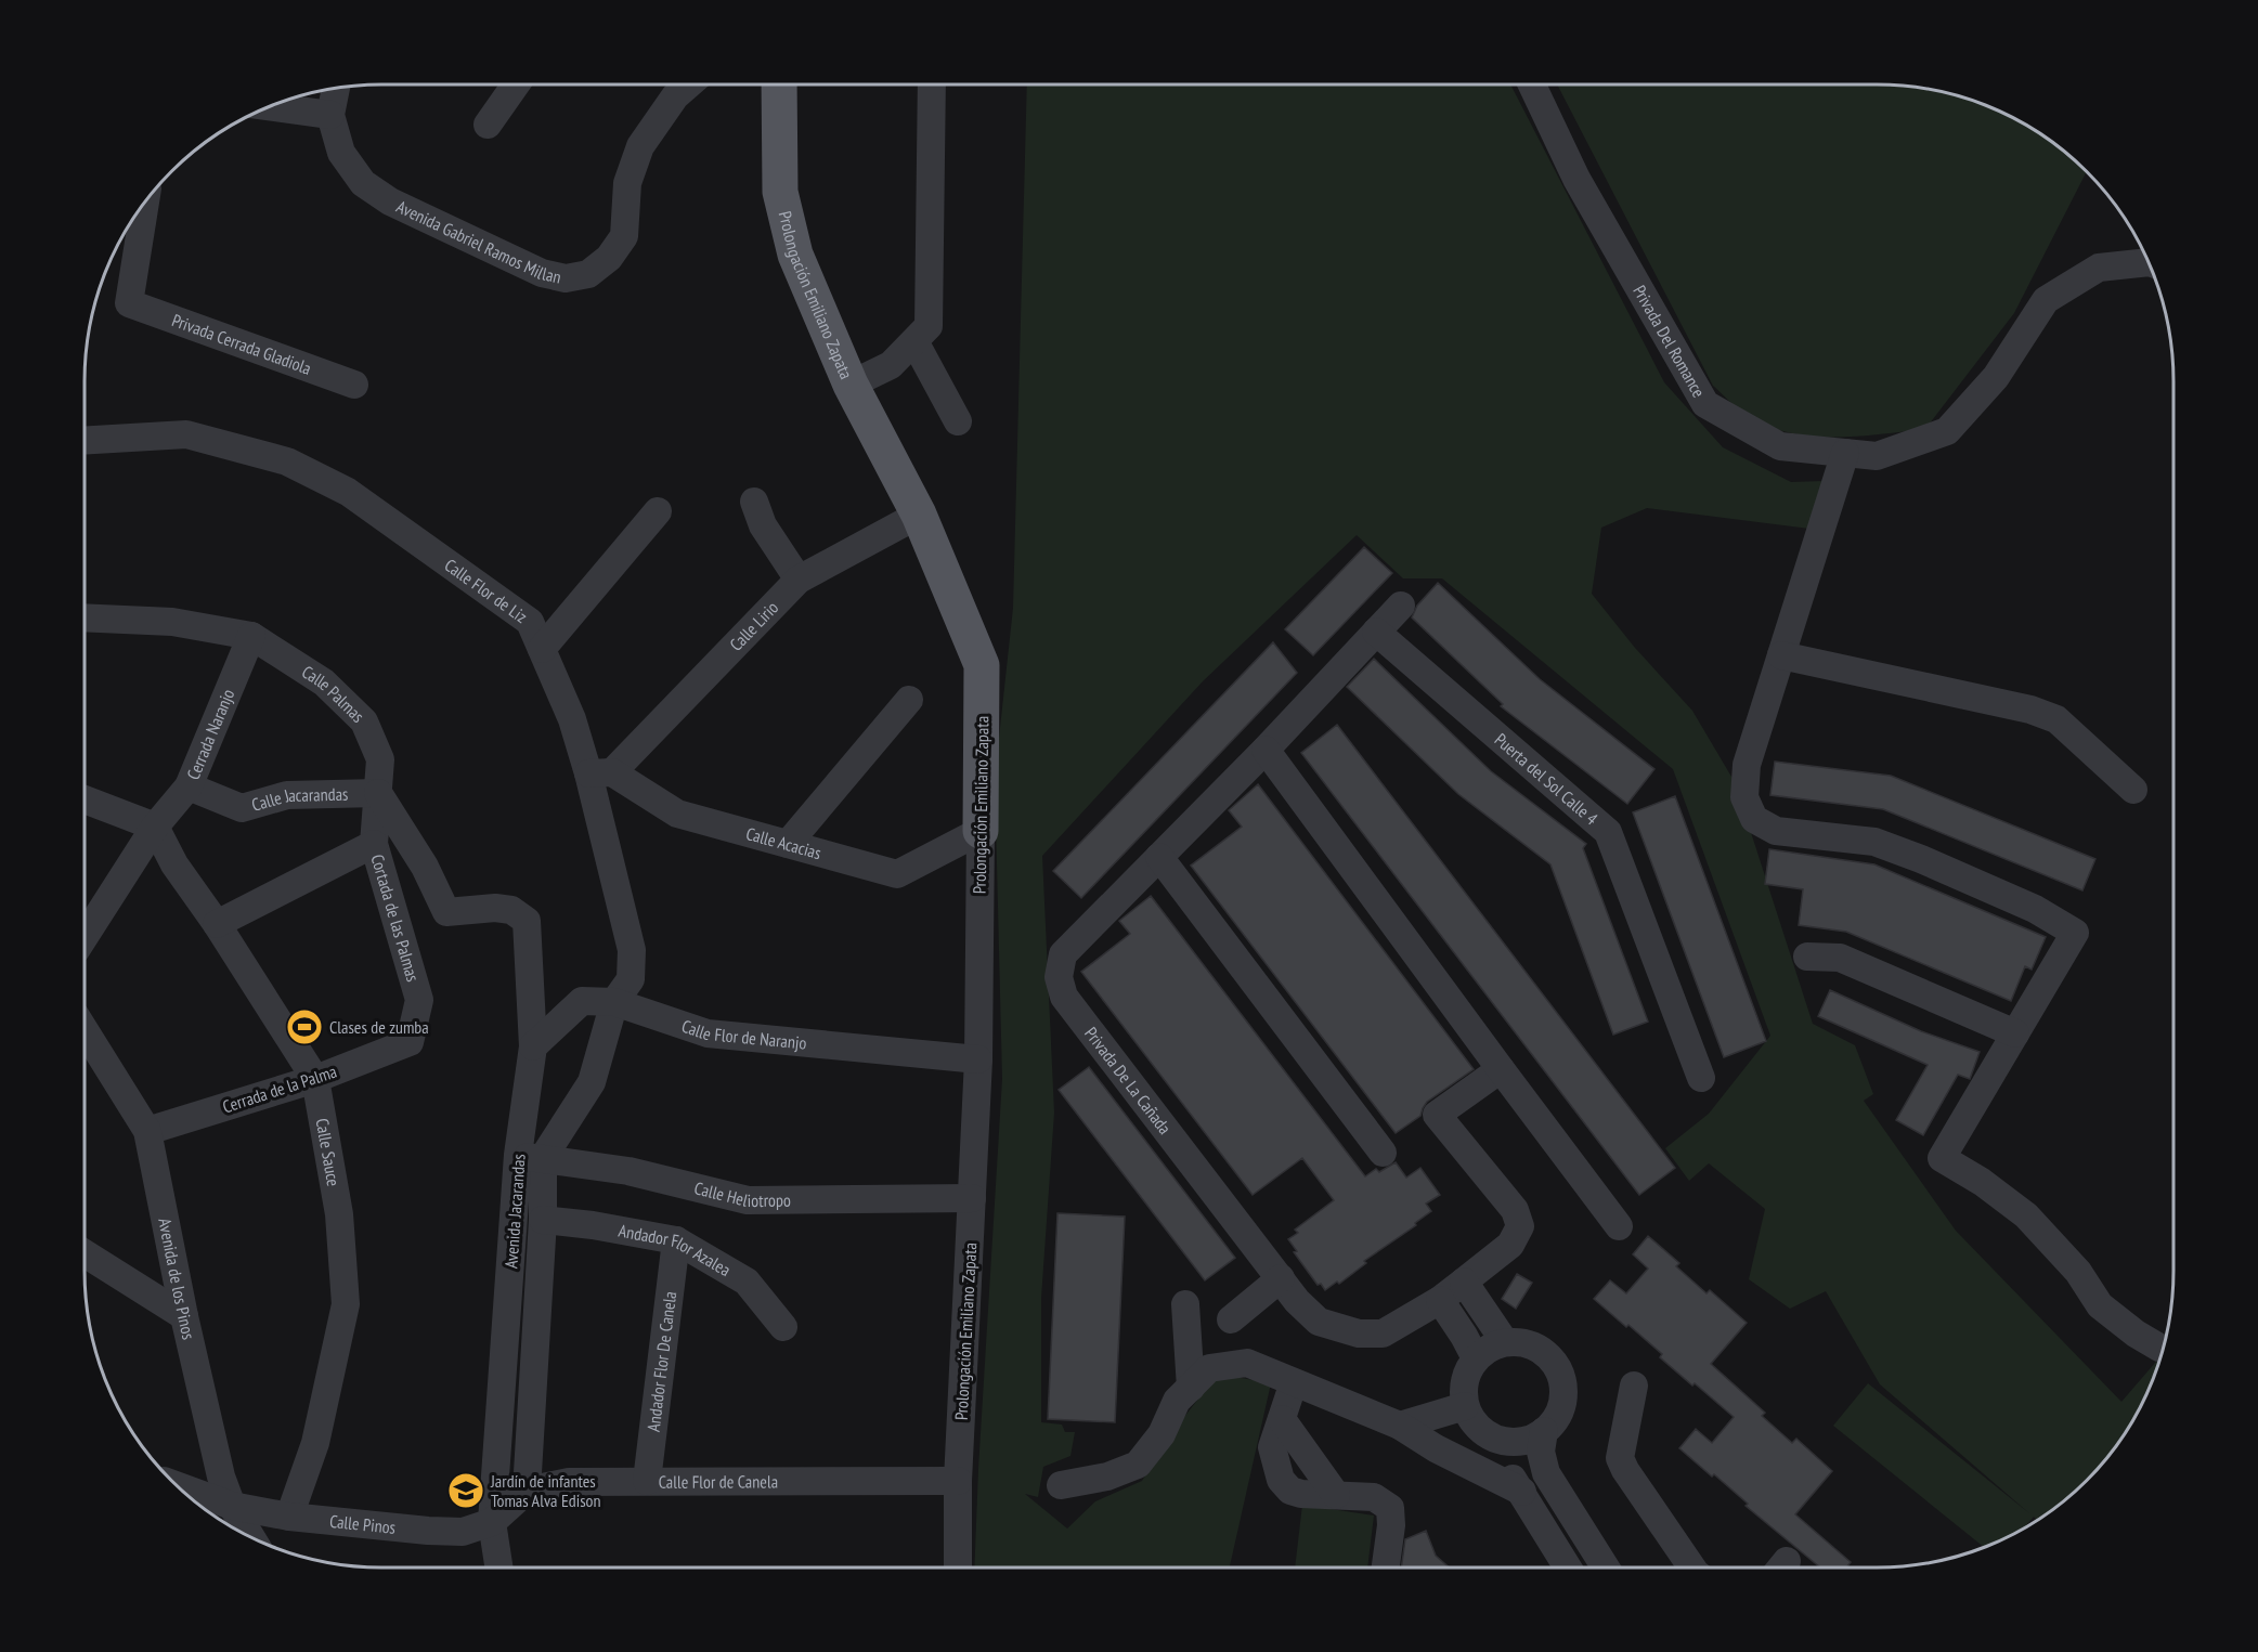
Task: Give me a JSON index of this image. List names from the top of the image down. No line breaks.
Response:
{"streets":{"main road":["Prolongación Emiliano Zapata"],"street":["Avenida Gabriel Ramos Millan","Privada Del Romance","Privada Cerrada Gladiola","Calle Flor de Liz","Calle Lirio","Calle Palmas","Cerrada Naranjo","Puerta del Sol Calle 4","Calle Jacarandas","Calle Acacias","Cortada de las Palmas","Calle Flor de Naranjo","Privada De La Cañada","Cerrada de la Palma","Calle Sauce","Calle Heliotropo","Avenida Jacarandas","Andador Flor Azalea","Avenida de los Pinos","Andador Flor De Canela","Calle Flor de Canela","Calle Pinos"]},"crossings":[["Prolongación Emiliano Zapata","Calle Lirio"],["Prolongación Emiliano Zapata","Calle Acacias"],["Prolongación Emiliano Zapata","Calle Flor de Naranjo"],["Prolongación Emiliano Zapata","Calle Heliotropo"],["Prolongación Emiliano Zapata","Calle Flor de Canela"],["Calle Flor de Liz","Calle Lirio"],["Calle Flor de Liz","Calle Acacias"],["Calle Flor de Liz","Calle Flor de Naranjo"],["Calle Flor de Liz","Avenida Jacarandas"],["Calle Lirio","Calle Acacias"],["Calle Palmas","Cerrada Naranjo"],["Calle Palmas","Calle Jacarandas"],["Calle Palmas","Cortada de las Palmas"],["Calle Palmas","Avenida Jacarandas"],["Cerrada Naranjo","Calle Jacarandas"],["Cerrada Naranjo","Calle Sauce"],["Puerta del Sol Calle 4","Privada De La Cañada"],["Calle Jacarandas","Cortada de las Palmas"],["Calle Jacarandas","Avenida Jacarandas"],["Cortada de las Palmas","Cerrada de la Palma"],["Cortada de las Palmas","Avenida Jacarandas"],["Calle Flor de Naranjo","Avenida Jacarandas"],["Cerrada de la Palma","Calle Sauce"],["Cerrada de la Palma","Avenida de los Pinos"],["Calle Sauce","Calle Pinos"],["Calle Heliotropo","Avenida Jacarandas"],["Avenida Jacarandas","Andador Flor Azalea"],["Avenida Jacarandas","Calle Flor de Canela"],["Avenida Jacarandas","Calle Pinos"],["Andador Flor Azalea","Andador Flor De Canela"],["Avenida de los Pinos","Calle Pinos"],["Andador Flor De Canela","Calle Flor de Canela"]],"places":{"sports":["Clases de zumba"],"school or university":["Jardín de infantes Tomas Alva Edison"]}}
